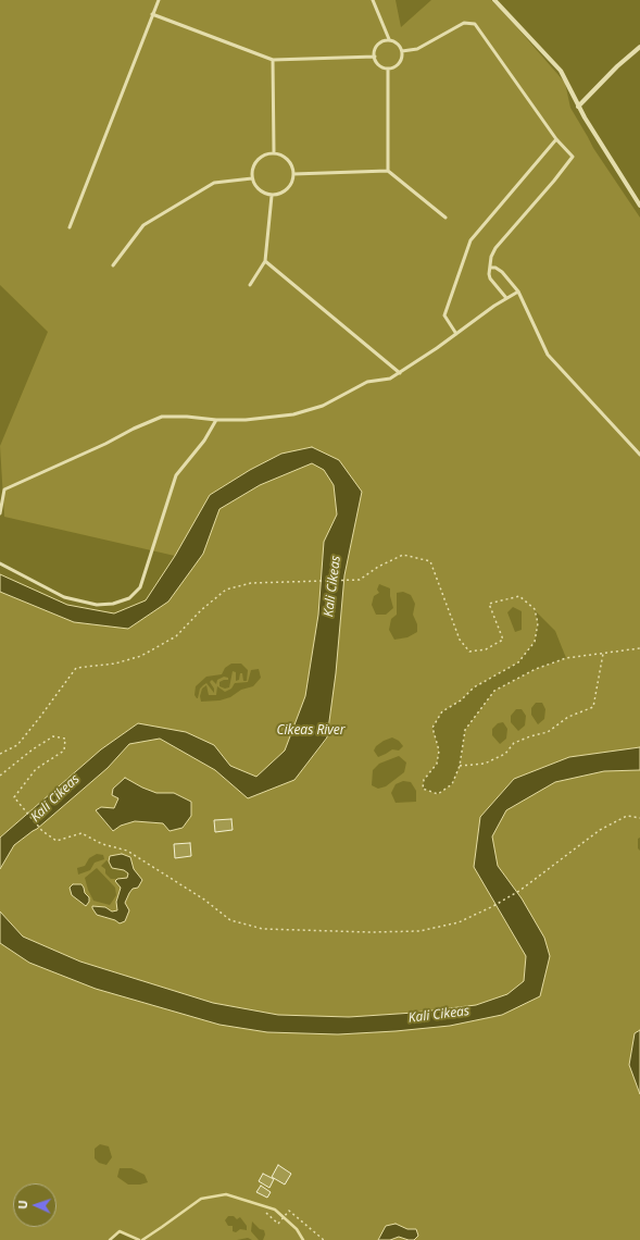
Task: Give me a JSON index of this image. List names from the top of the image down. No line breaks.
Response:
{"water":["Kali Cikeas","Cikeas River"],"north":"left"}
